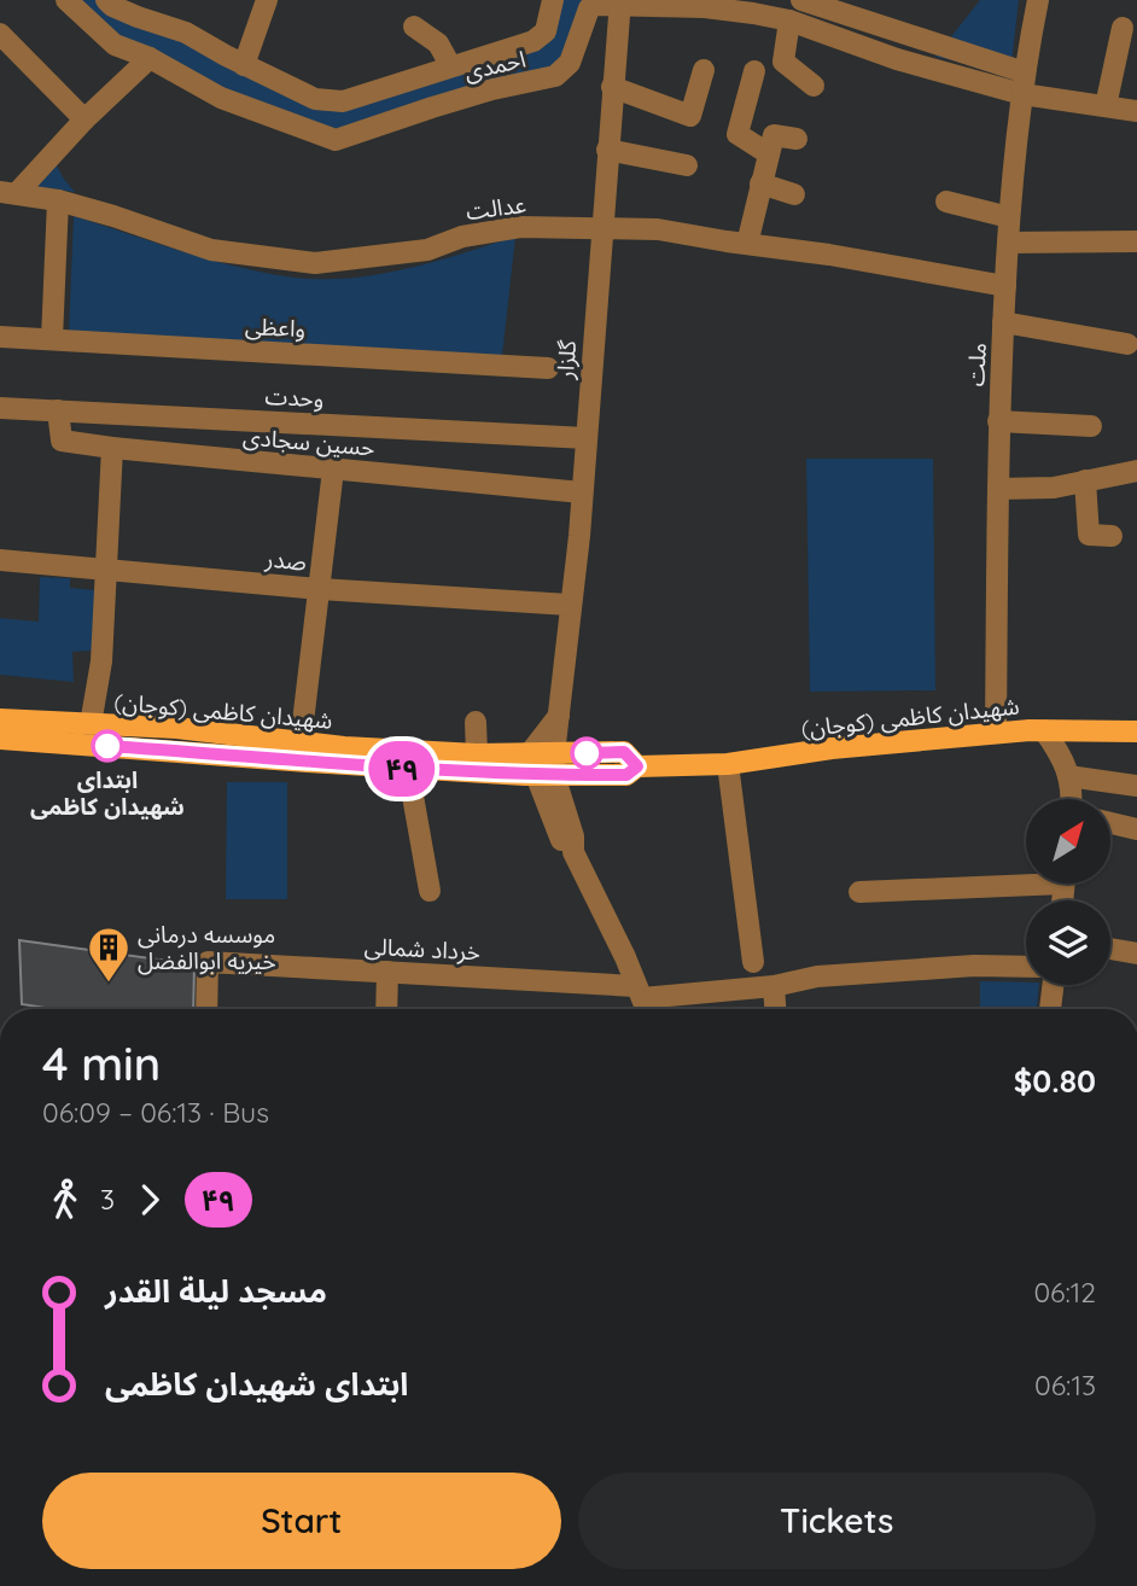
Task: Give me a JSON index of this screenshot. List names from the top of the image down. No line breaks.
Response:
{"streets":{"main road":["شهیدان کاظمی (کوجان)"],"street":["احمدی","عدالت","واعظی","گلزار","ملت","وحدت","حسین سجادی","صدر","خرداد شمالی"]},"crossings":[["احمدی","گلزار"],["احمدی","ملت"],["عدالت","گلزار"],["عدالت","ملت"],["گلزار","وحدت"],["گلزار","حسین سجادی"],["گلزار","صدر"],["گلزار","شهیدان کاظمی (کوجان)"],["ملت","شهیدان کاظمی (کوجان)"],["وحدت","حسین سجادی"]],"places":{"other":["ابتدای شهیدان کاظمی"],"building":["موسسه درمانی خیریه ابوالفضل"]},"lines":["bus line ۴۹"],"north":"top right","page":{"on_map":"۴۹","heading":["4 min","06:09 – 06:13 · Bus","$0.80"],"legs":["3","۴۹"],"list":[{"name":"مسجد لیلة القدر","value":"06:12"},{"name":"ابتدای شهیدان کاظمی","value":"06:13"}],"buttons":["Start","Tickets"]}}
